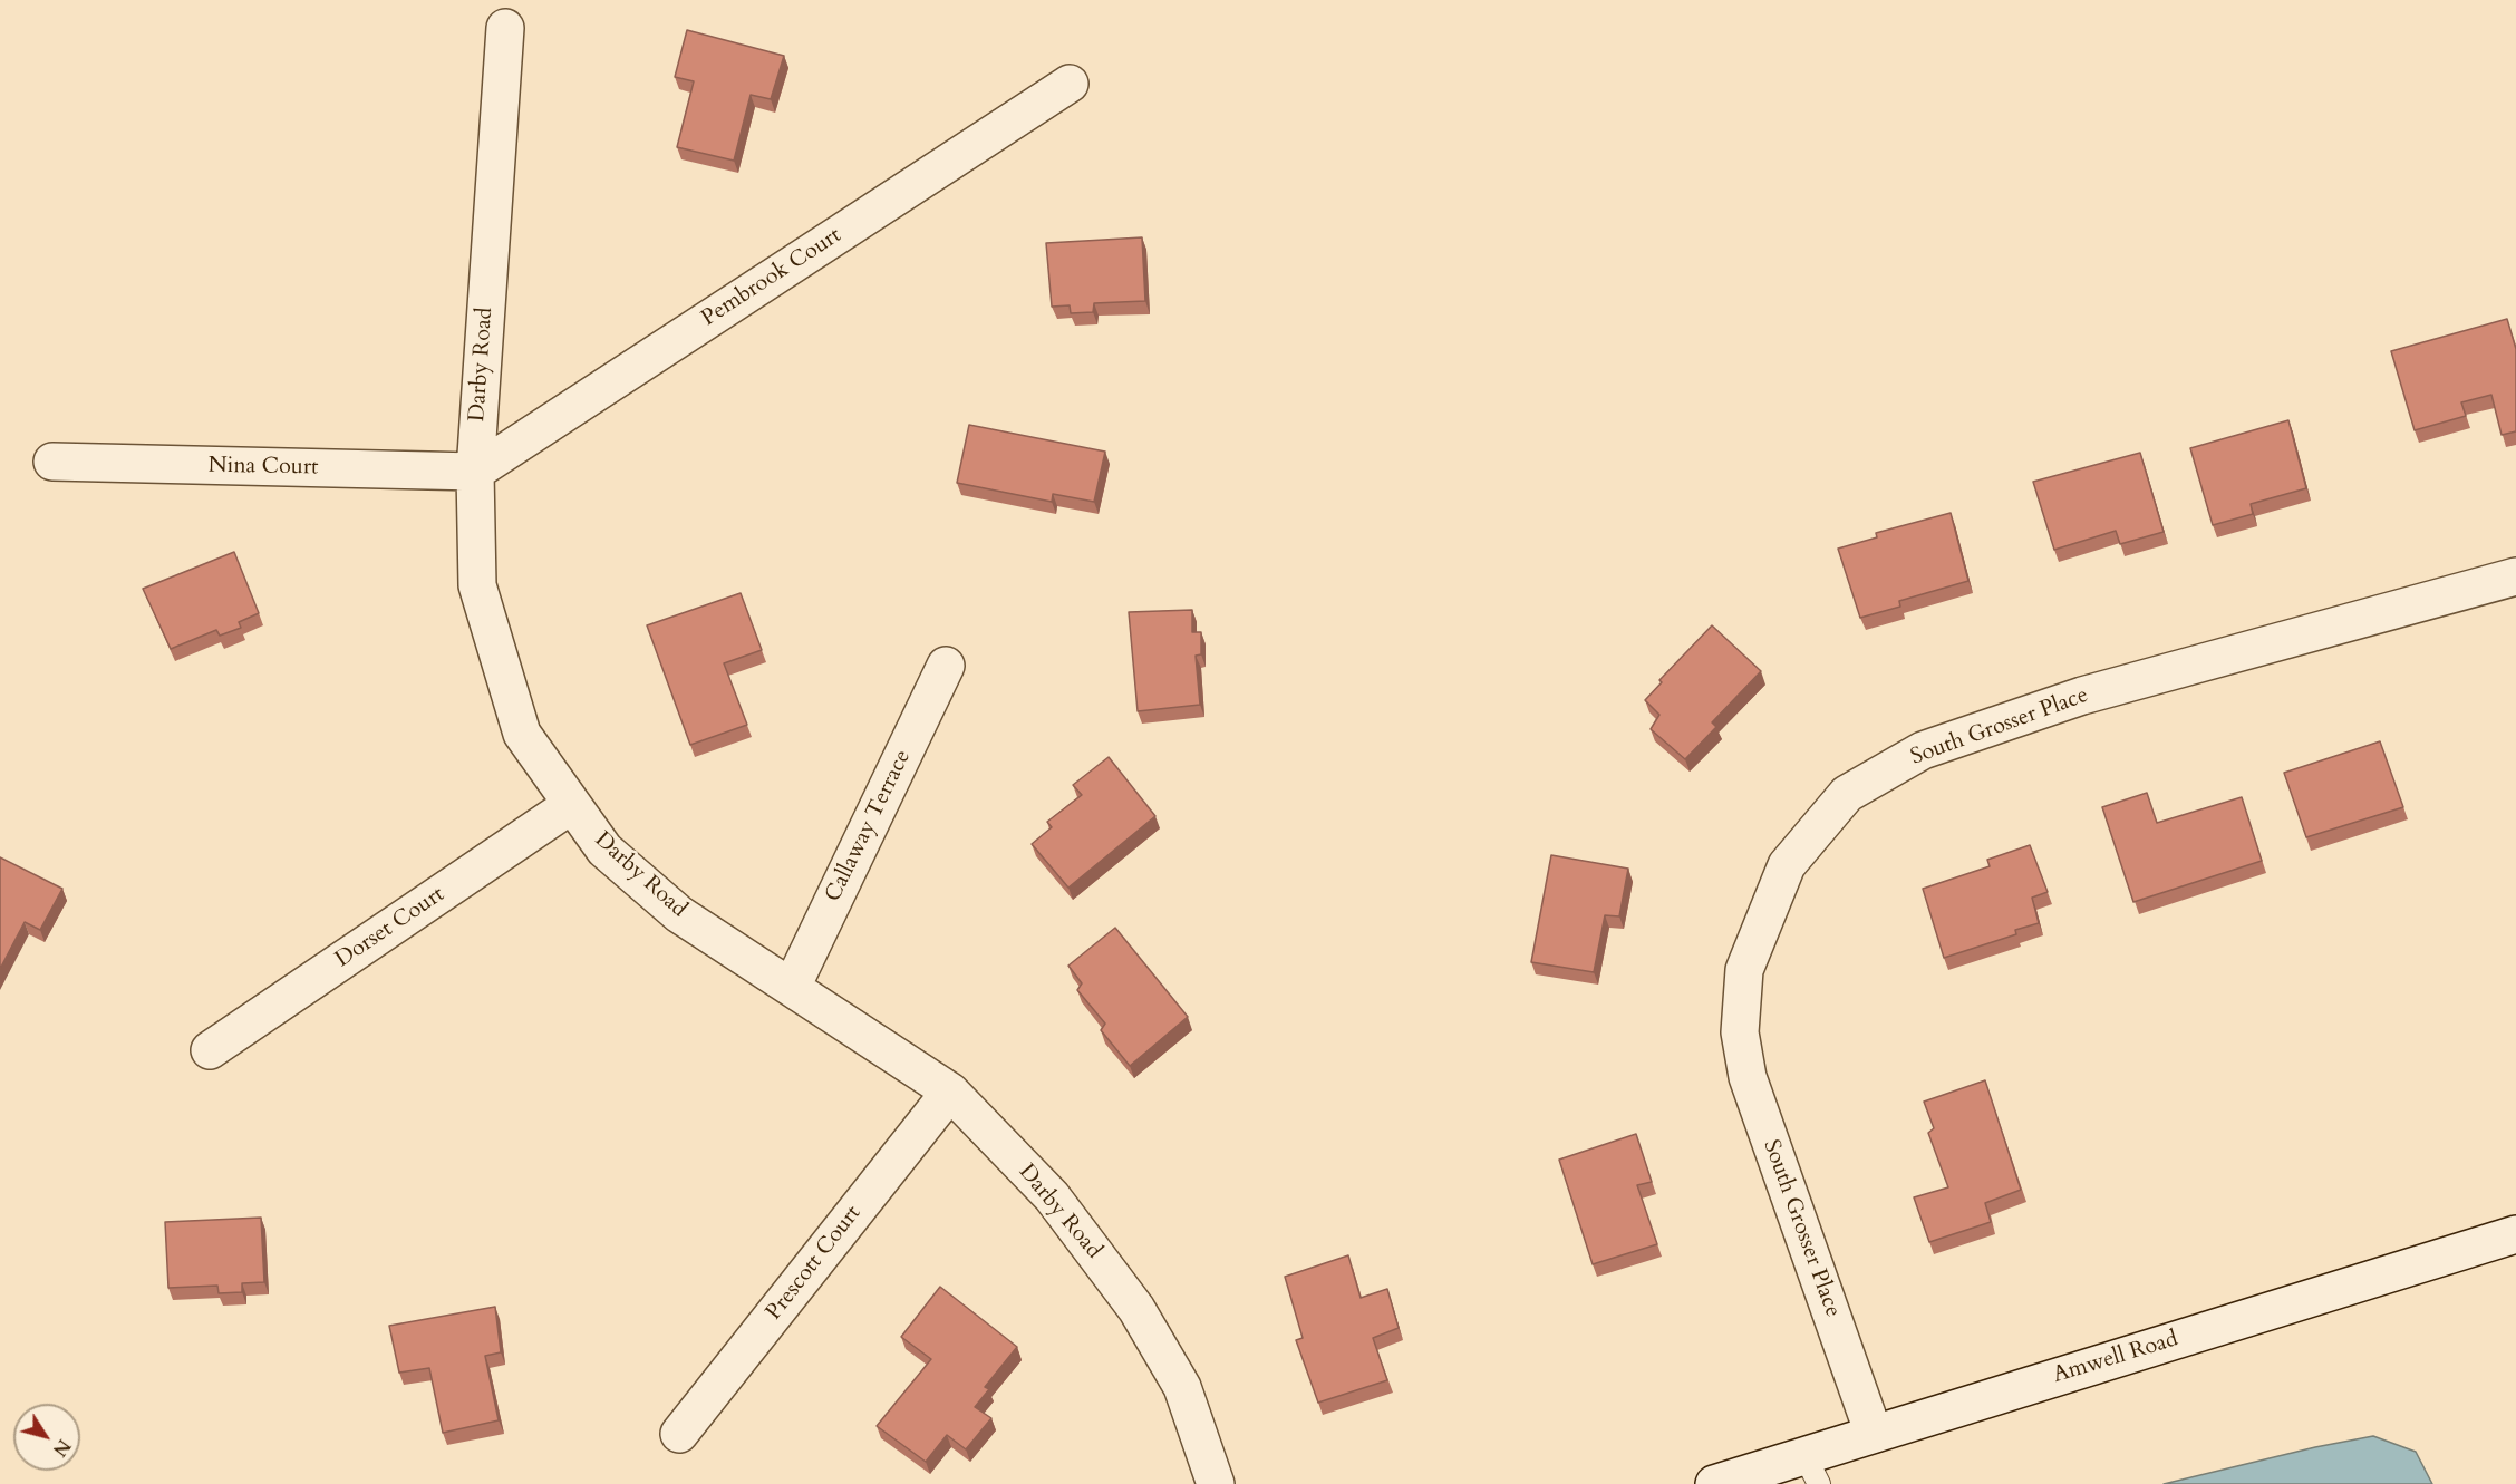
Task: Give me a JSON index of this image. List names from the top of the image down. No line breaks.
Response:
{"streets":{"street":["Pembrook Court","Darby Road","Nina Court","South Grosser Place","Callaway Terrace","Dorset Court","Prescott Court","Amwell Road"]},"crossings":[["Pembrook Court","Darby Road"],["Pembrook Court","Nina Court"],["Darby Road","Nina Court"],["Darby Road","Callaway Terrace"],["Darby Road","Dorset Court"],["Darby Road","Prescott Court"],["South Grosser Place","Amwell Road"]],"north":"bottom right"}
